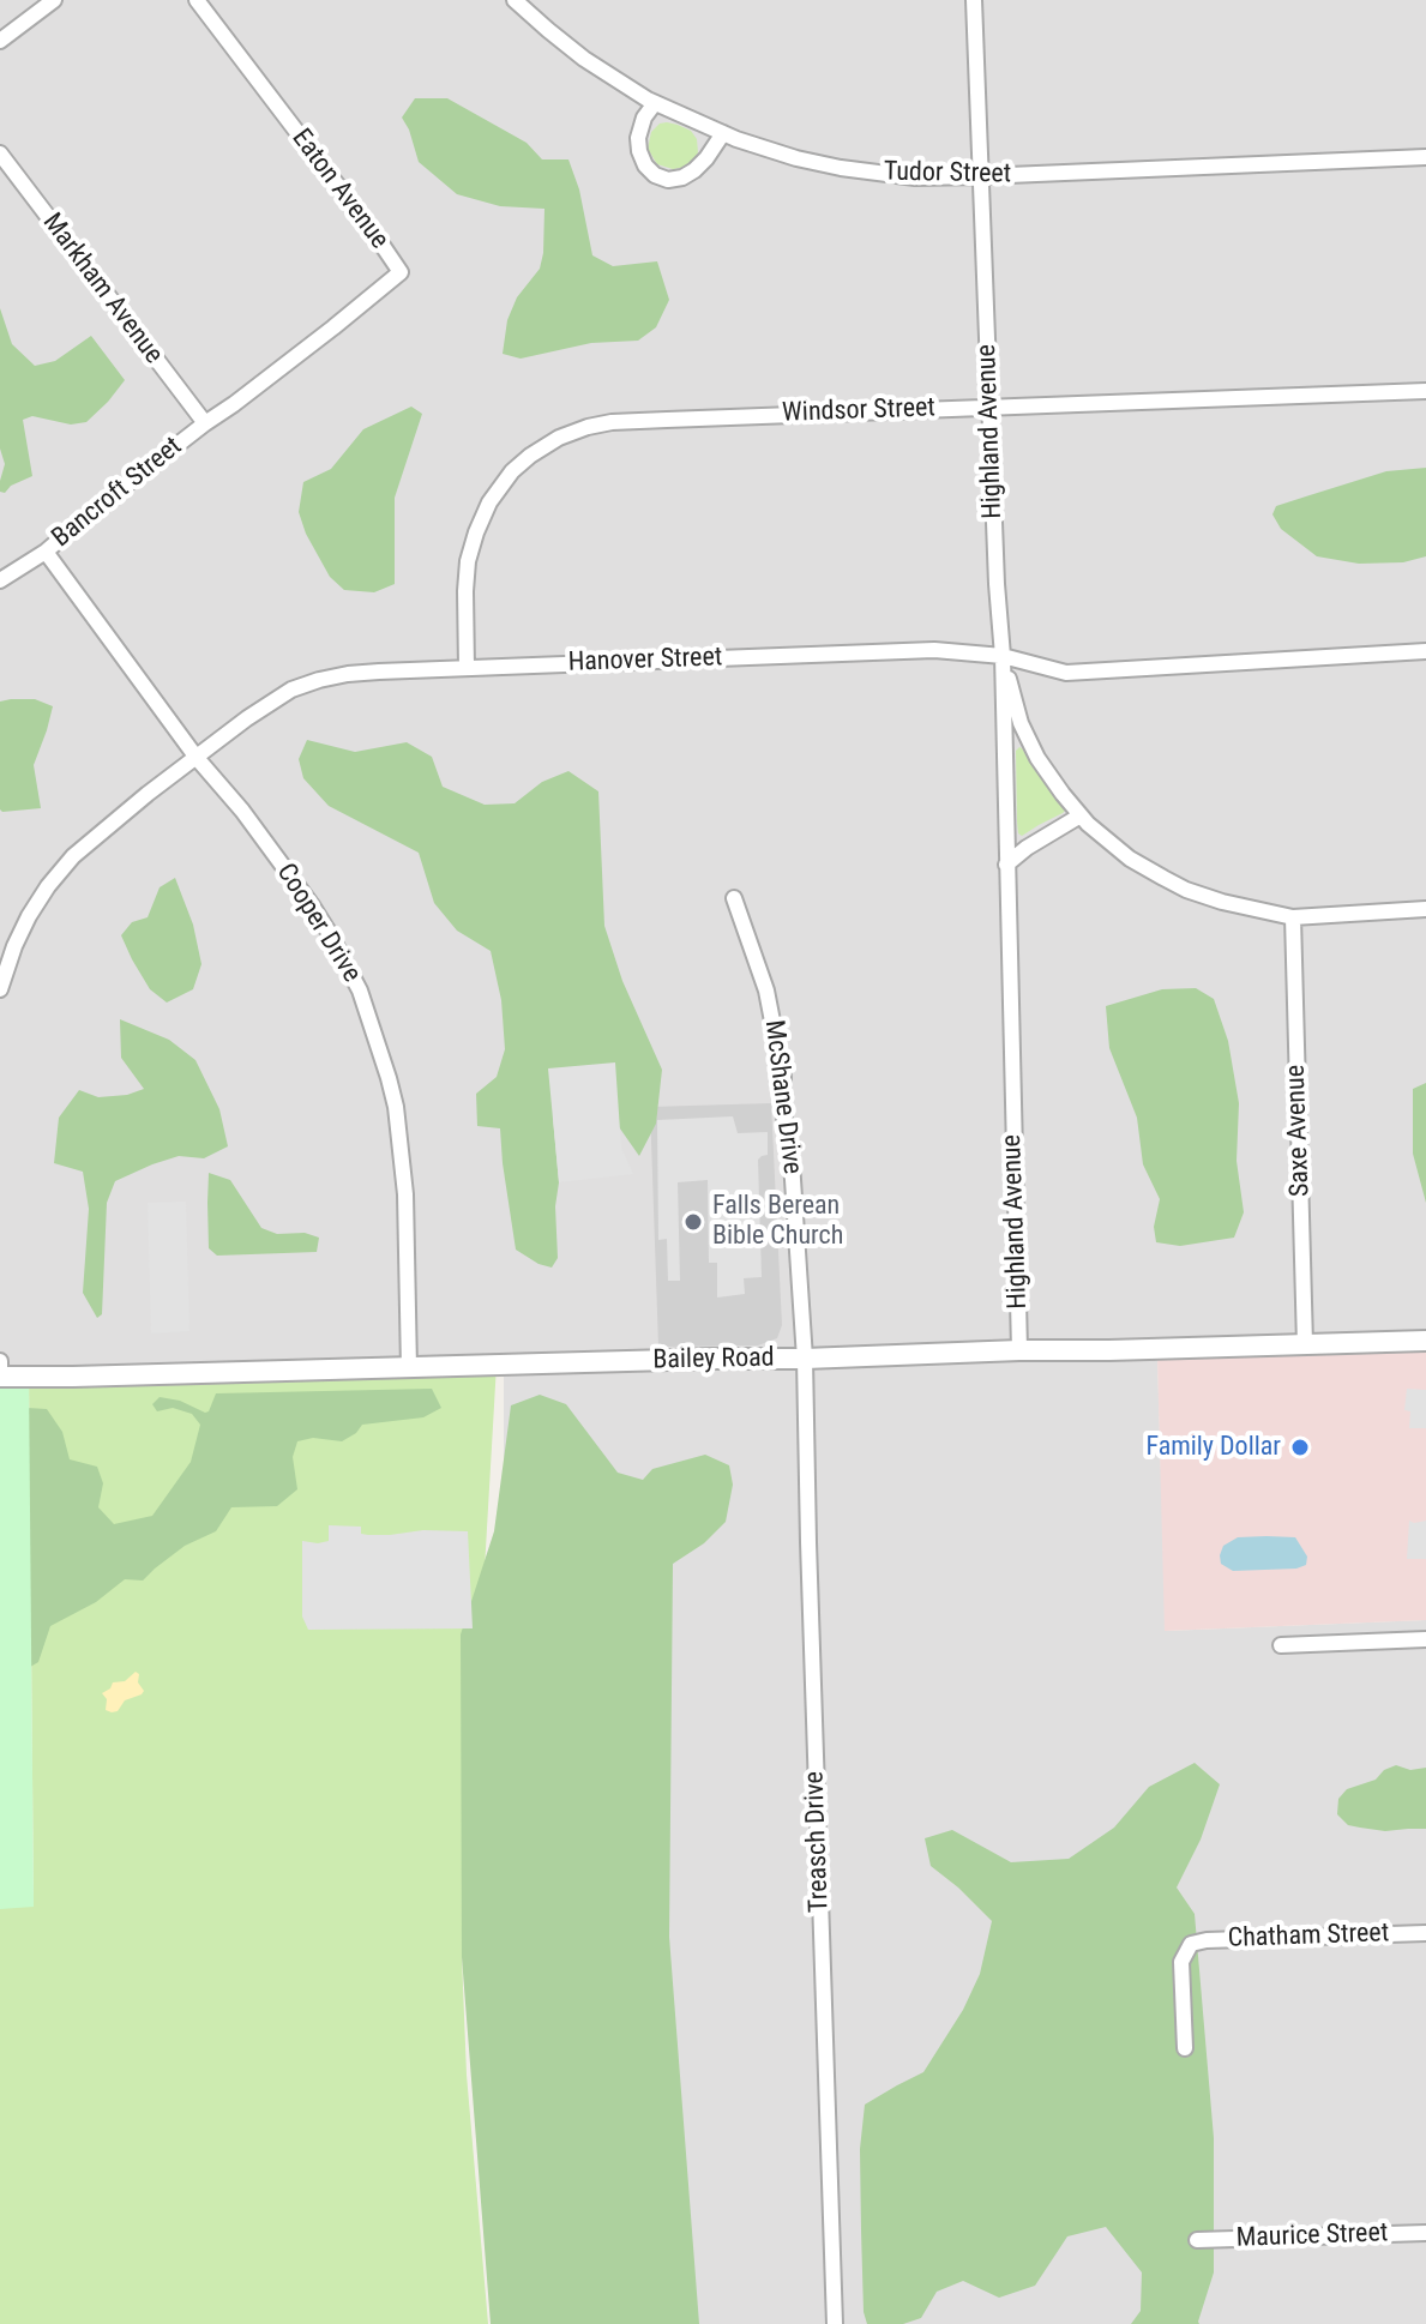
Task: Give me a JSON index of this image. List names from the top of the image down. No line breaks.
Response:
{"streets":{"street":["Tudor Street","Eaton Avenue","Markham Avenue","Windsor Street","Highland Avenue","Bancroft Street","Hanover Street","Cooper Drive","McShane Drive","Saxe Avenue","Bailey Road","Treasch Drive","Chatham Street","Maurice Street"]},"crossings":[["Tudor Street","Highland Avenue"],["Eaton Avenue","Bancroft Street"],["Markham Avenue","Bancroft Street"],["Windsor Street","Highland Avenue"],["Windsor Street","Hanover Street"],["Highland Avenue","Hanover Street"],["Highland Avenue","Bailey Road"],["Bancroft Street","Cooper Drive"],["Hanover Street","Cooper Drive"],["Cooper Drive","Bailey Road"],["McShane Drive","Bailey Road"],["McShane Drive","Treasch Drive"],["Saxe Avenue","Bailey Road"],["Bailey Road","Treasch Drive"]],"places":["Falls Berean Bible Church","Family Dollar"]}
